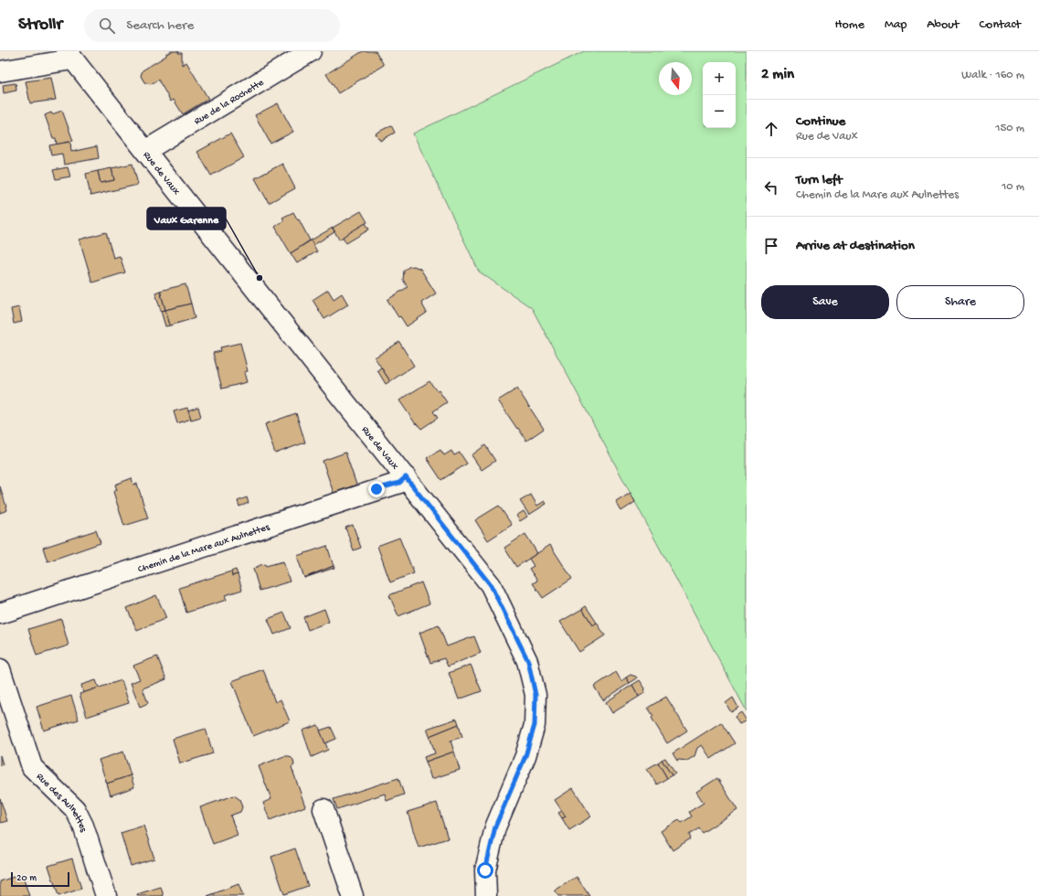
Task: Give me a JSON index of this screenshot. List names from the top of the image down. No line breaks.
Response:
{"streets":{"street":["Rue de la Rochette","Rue de Vaux","Chemin de la Mare aux Aulnettes","Rue des Aulnettes"]},"crossings":[["Rue de la Rochette","Rue de Vaux"],["Rue de Vaux","Chemin de la Mare aux Aulnettes"]],"places":["Vaux Garenne"],"scale_bar":"20 m","north":"bottom","page":{"header":"Strollr","search":"Search here","nav":["Home","Map","About","Contact"],"heading":["2 min","Walk · 160 m"],"map_buttons":["+","−"],"list":[["Continue","Rue de Vaux","150 m"],["Turn left","Chemin de la Mare aux Aulnettes","10 m"],"Arrive at destination"],"buttons":["Save","Share"],"scale":"20 m"}}
